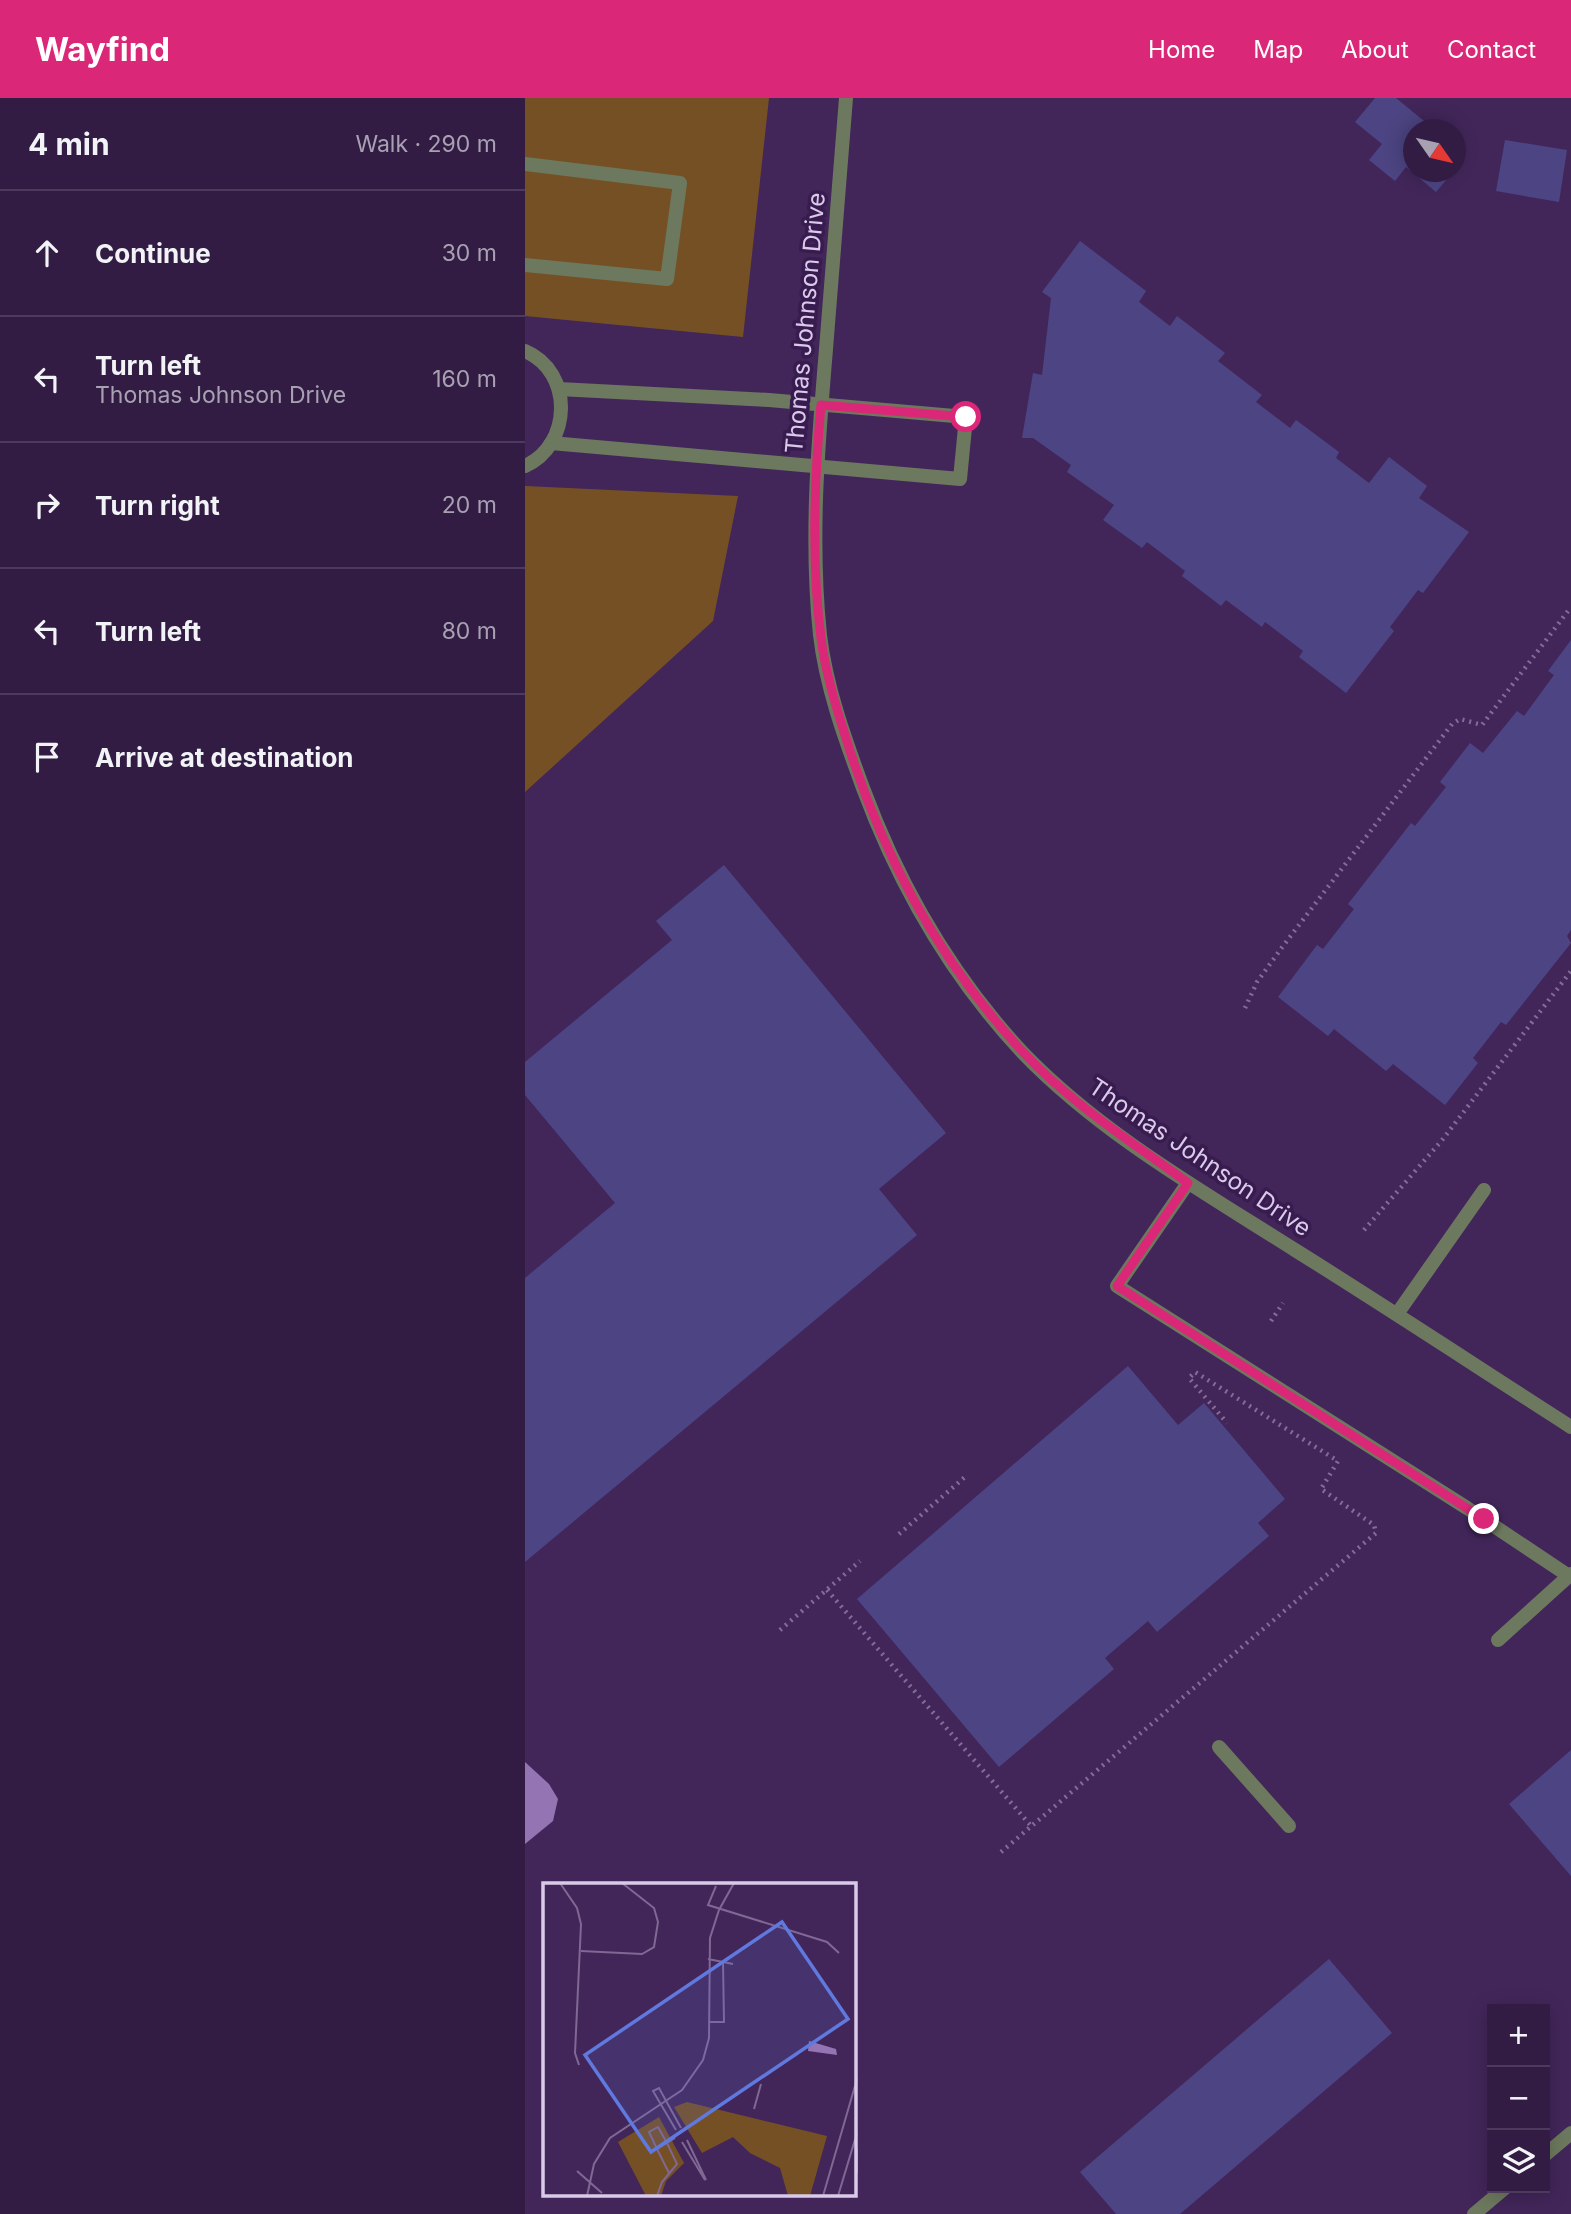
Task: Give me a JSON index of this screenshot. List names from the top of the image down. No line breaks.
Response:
{"streets":{"street":["Thomas Johnson Drive"]},"north":"bottom right","page":{"header":"Wayfind","nav":["Home","Map","About","Contact"],"heading":["4 min","Walk · 290 m"],"list":[["Continue","30 m"],["Turn left","Thomas Johnson Drive","160 m"],["Turn right","20 m"],["Turn left","80 m"],"Arrive at destination"],"map_buttons":["+","−"]}}
